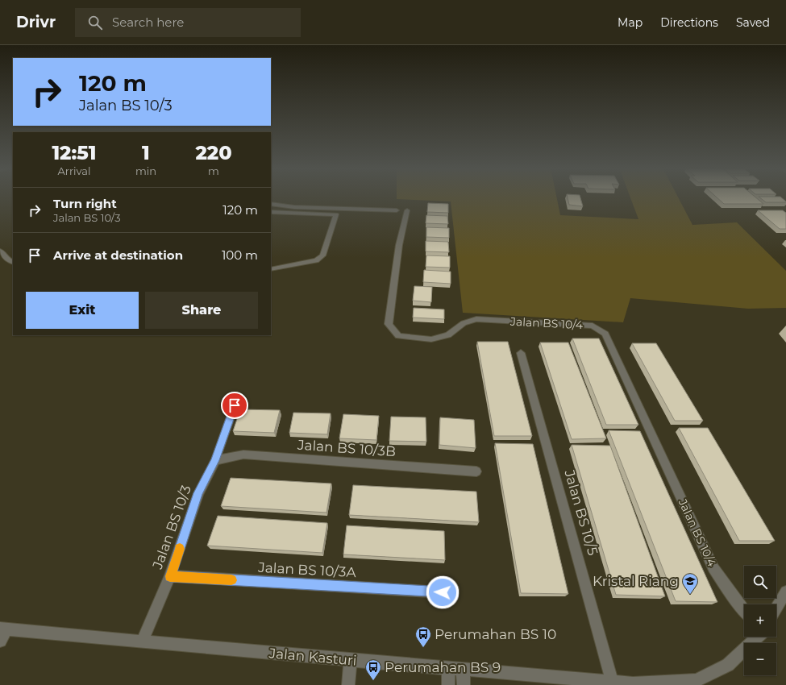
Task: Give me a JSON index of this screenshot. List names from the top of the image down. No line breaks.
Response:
{"streets":{"street":["Jalan BS 10/4","Jalan BS 10/3B","Jalan BS 10/5","Jalan BS 10/3","Jalan BS 10/3A","Jalan Kasturi"]},"crossings":[["Jalan BS 10/3B","Jalan BS 10/3"],["Jalan BS 10/5","Jalan Kasturi"],["Jalan BS 10/3","Jalan BS 10/3A"],["Jalan BS 10/3","Jalan Kasturi"]],"places":{"school or university":["Kristal Riang"],"bus stop":["Perumahan BS 10","Perumahan BS 9"]},"page":{"header":"Drivr","search":"Search here","nav":["Map","Directions","Saved"],"turn":["120 m","Jalan BS 10/3"],"eta":["12:51","Arrival","1","min","220","m"],"list":[{"name":"Turn right","note":"Jalan BS 10/3","value":"120 m"},{"name":"Arrive at destination","value":"100 m"}],"buttons":["Exit","Share"],"map_buttons":["+","−"]}}
